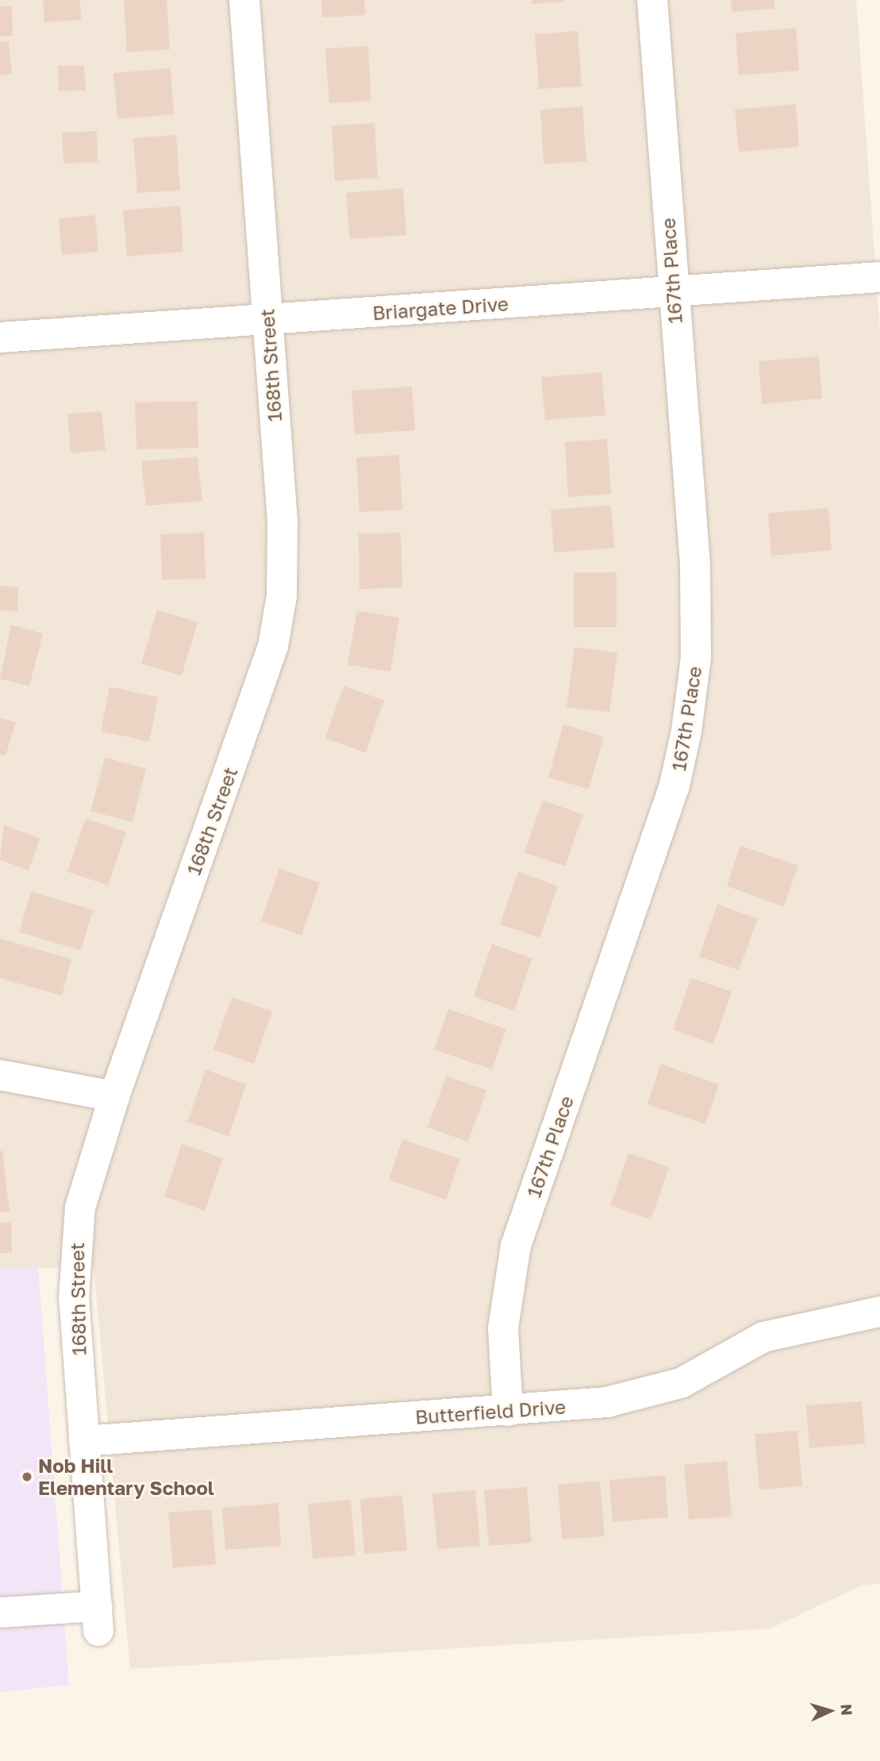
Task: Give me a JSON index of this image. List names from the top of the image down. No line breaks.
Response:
{"streets":{"street":["167th Place","Briargate Drive","168th Street","Butterfield Drive"]},"crossings":[["167th Place","Briargate Drive"],["167th Place","Butterfield Drive"],["Briargate Drive","168th Street"],["168th Street","Butterfield Drive"]],"places":["Nob Hill Elementary School"],"north":"right"}
